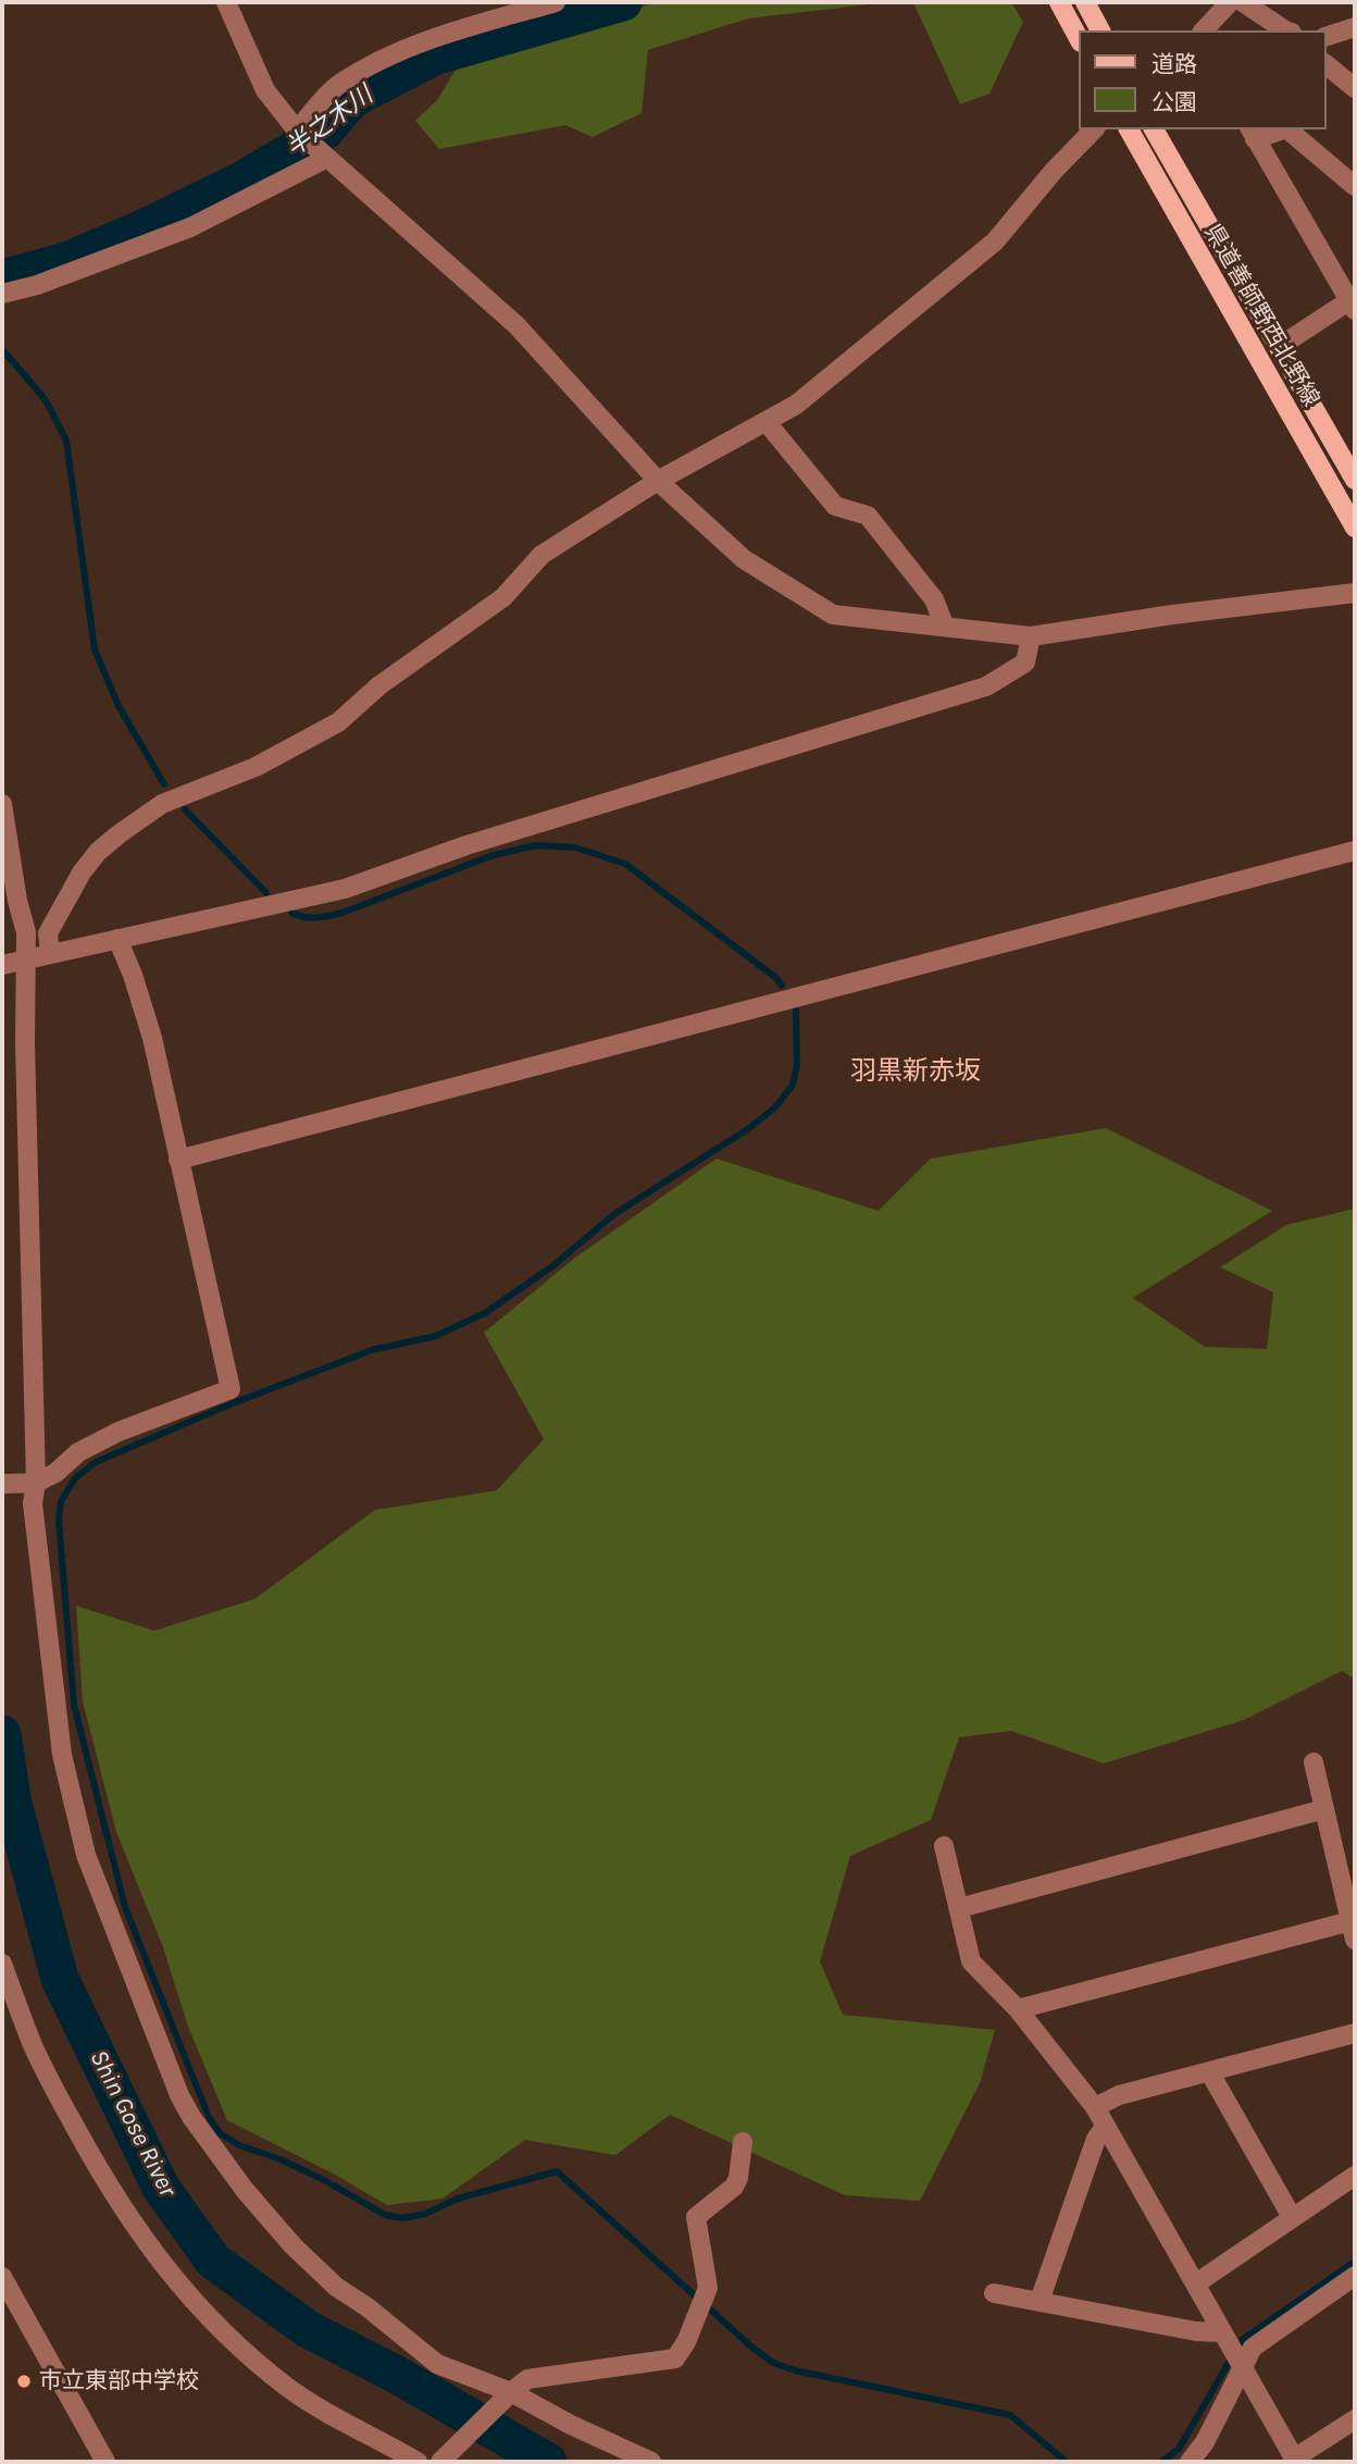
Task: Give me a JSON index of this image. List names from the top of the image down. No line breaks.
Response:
{"streets":{"main road":["県道善師野西北野線"]},"districts":["羽黒新赤坂"],"water":["半之木川","Shin Gose River"],"places":["市立東部中学校"],"legend":["道路","公園"]}
